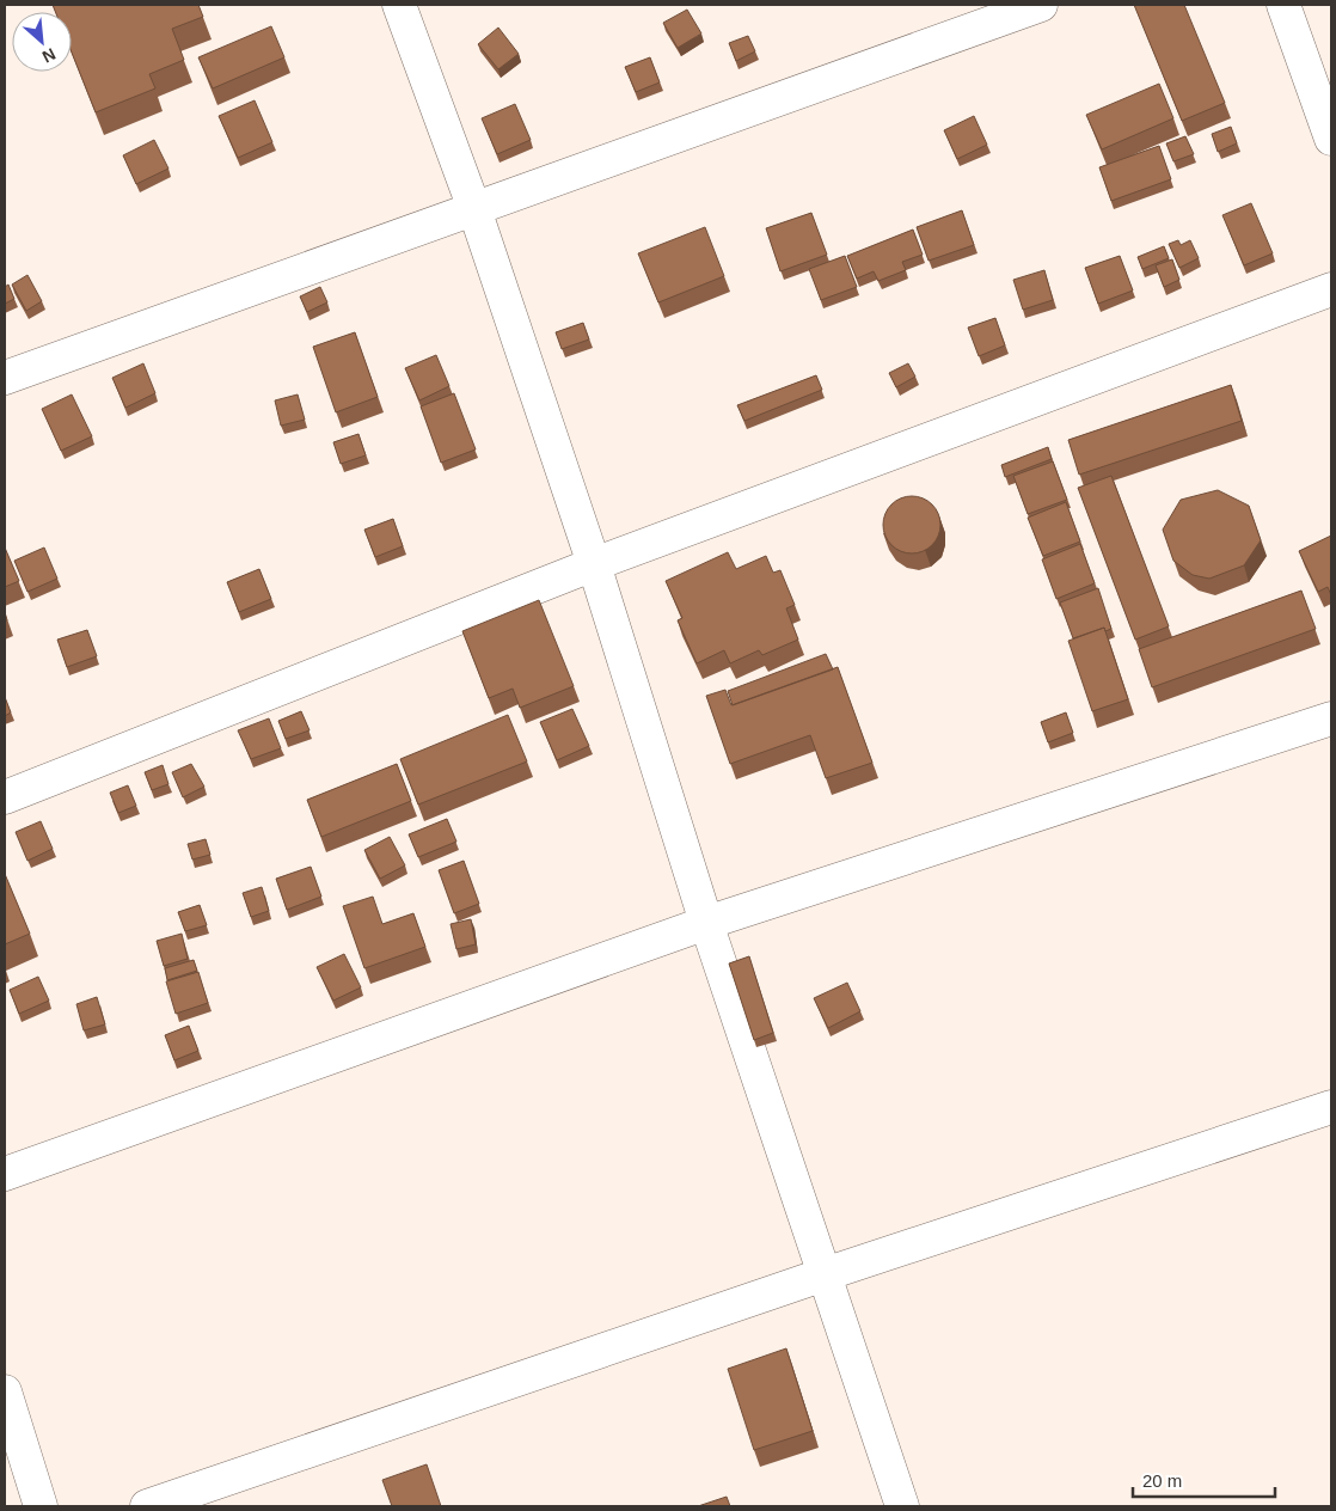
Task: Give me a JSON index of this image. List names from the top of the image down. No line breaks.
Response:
{"scale_bar":"20 m","north":"bottom right"}
